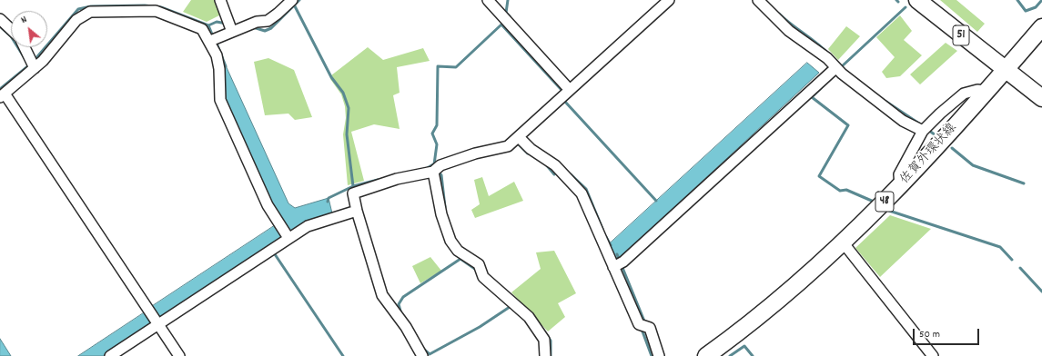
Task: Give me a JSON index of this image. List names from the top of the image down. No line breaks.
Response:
{"streets":{"main road":["51","佐賀外環状線","48"]},"crossings":[["51","佐賀外環状線"]],"scale_bar":"50 m","north":"top left"}
